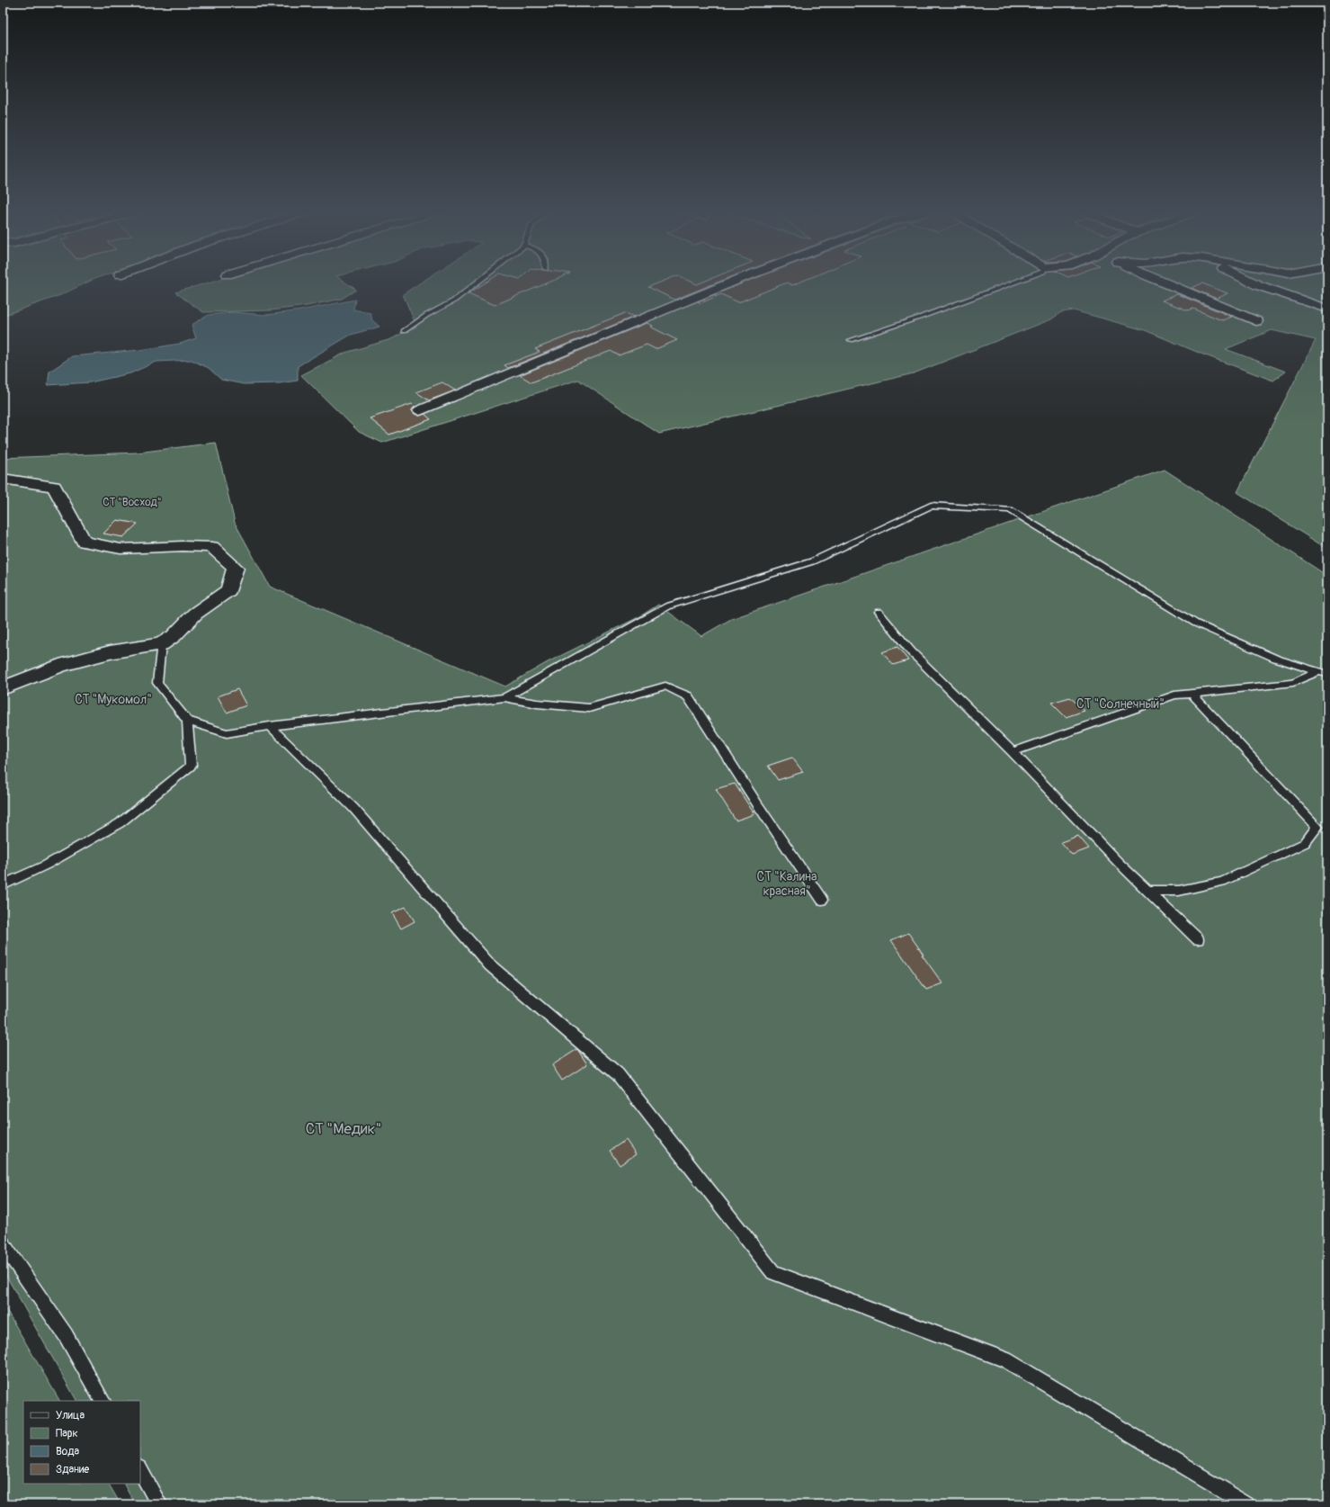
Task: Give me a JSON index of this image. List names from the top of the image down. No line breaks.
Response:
{"parks":["СТ \"Восход\"","СТ \"Мукомол\"","СТ \"Солнечный\"","СТ \"Калина красная\"","СТ \"Медик\""],"legend":["Улица","Парк","Вода","Здание"]}
